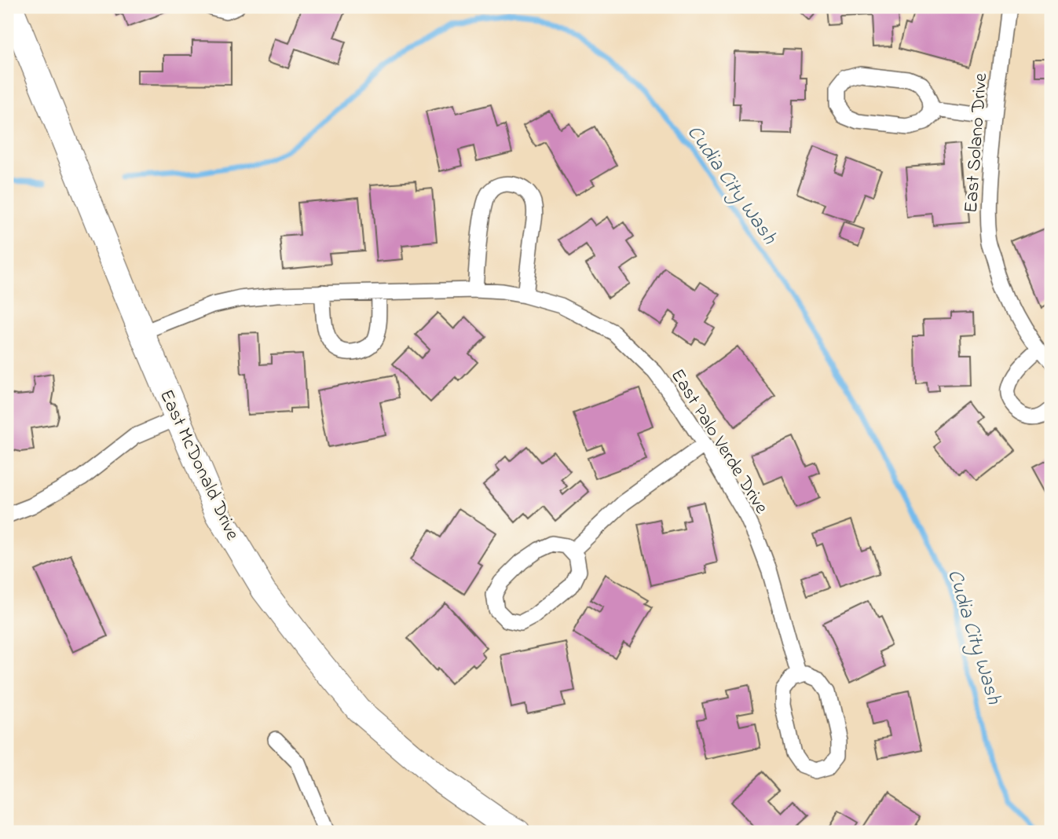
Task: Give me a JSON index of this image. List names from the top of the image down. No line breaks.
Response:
{"streets":{"main road":["East McDonald Drive"],"street":["East Solano Drive","East Palo Verde Drive"]},"crossings":[["East Palo Verde Drive","East McDonald Drive"]],"water":["Cudia City Wash"]}
